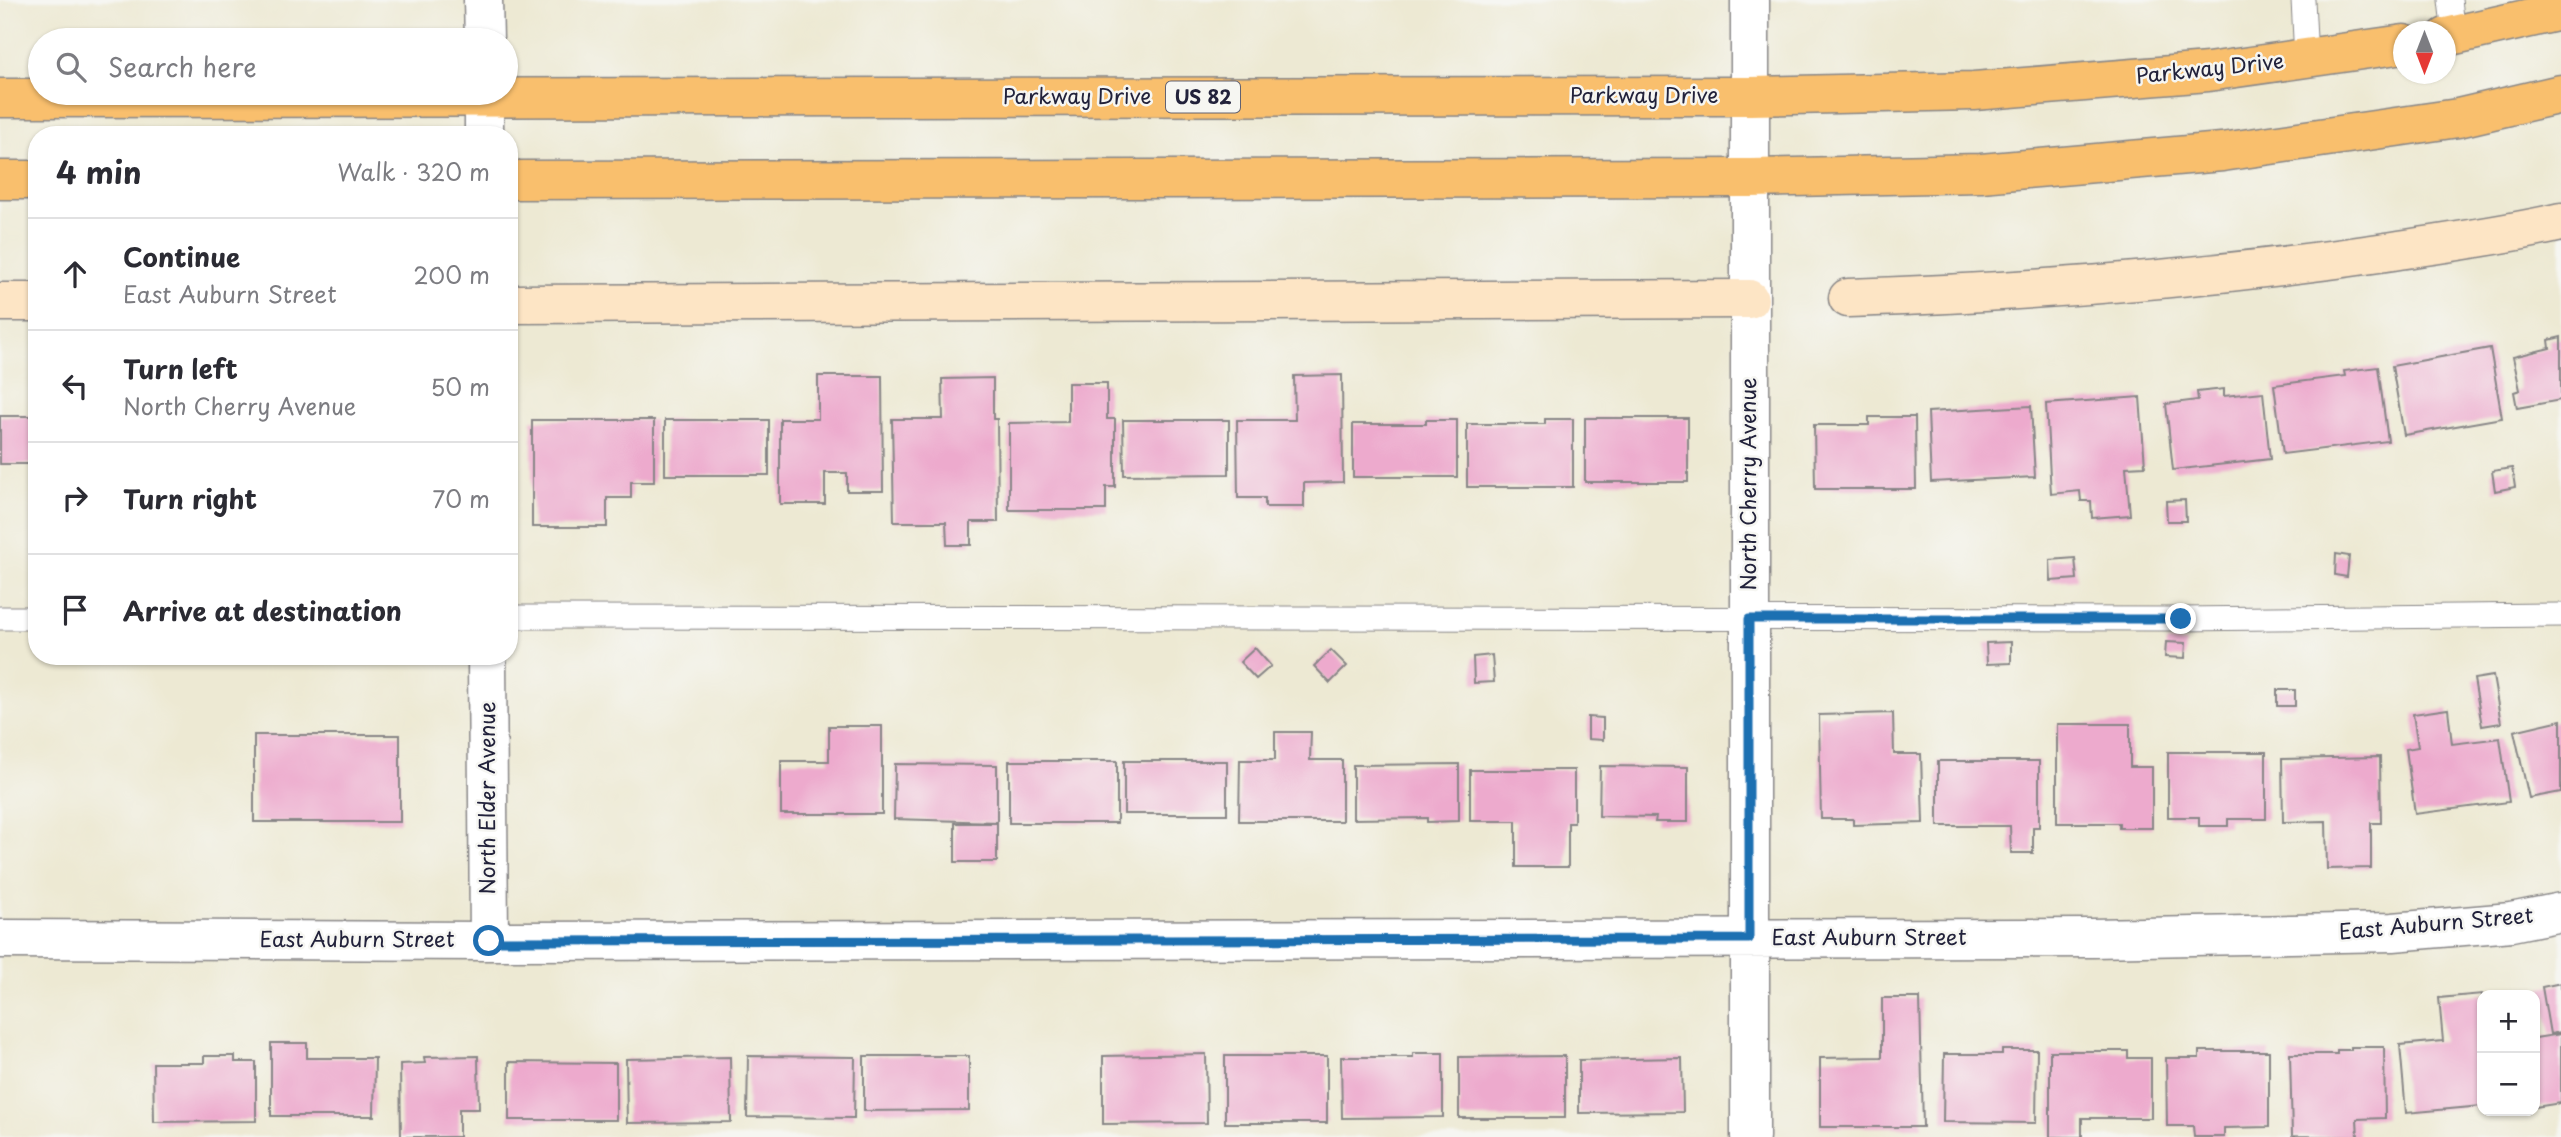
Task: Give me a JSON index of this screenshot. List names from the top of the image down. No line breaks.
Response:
{"streets":{"highway":["Parkway Drive","US 82"],"street":["North Cherry Avenue","North Elder Avenue","East Auburn Street"]},"crossings":[["Parkway Drive","North Cherry Avenue"],["North Cherry Avenue","East Auburn Street"],["North Elder Avenue","East Auburn Street"]],"north":"bottom","page":{"search":"Search here","heading":["4 min","Walk · 320 m"],"list":[["Continue","East Auburn Street","200 m"],["Turn left","North Cherry Avenue","50 m"],["Turn right","70 m"],"Arrive at destination"],"map_buttons":["+","−"]}}
